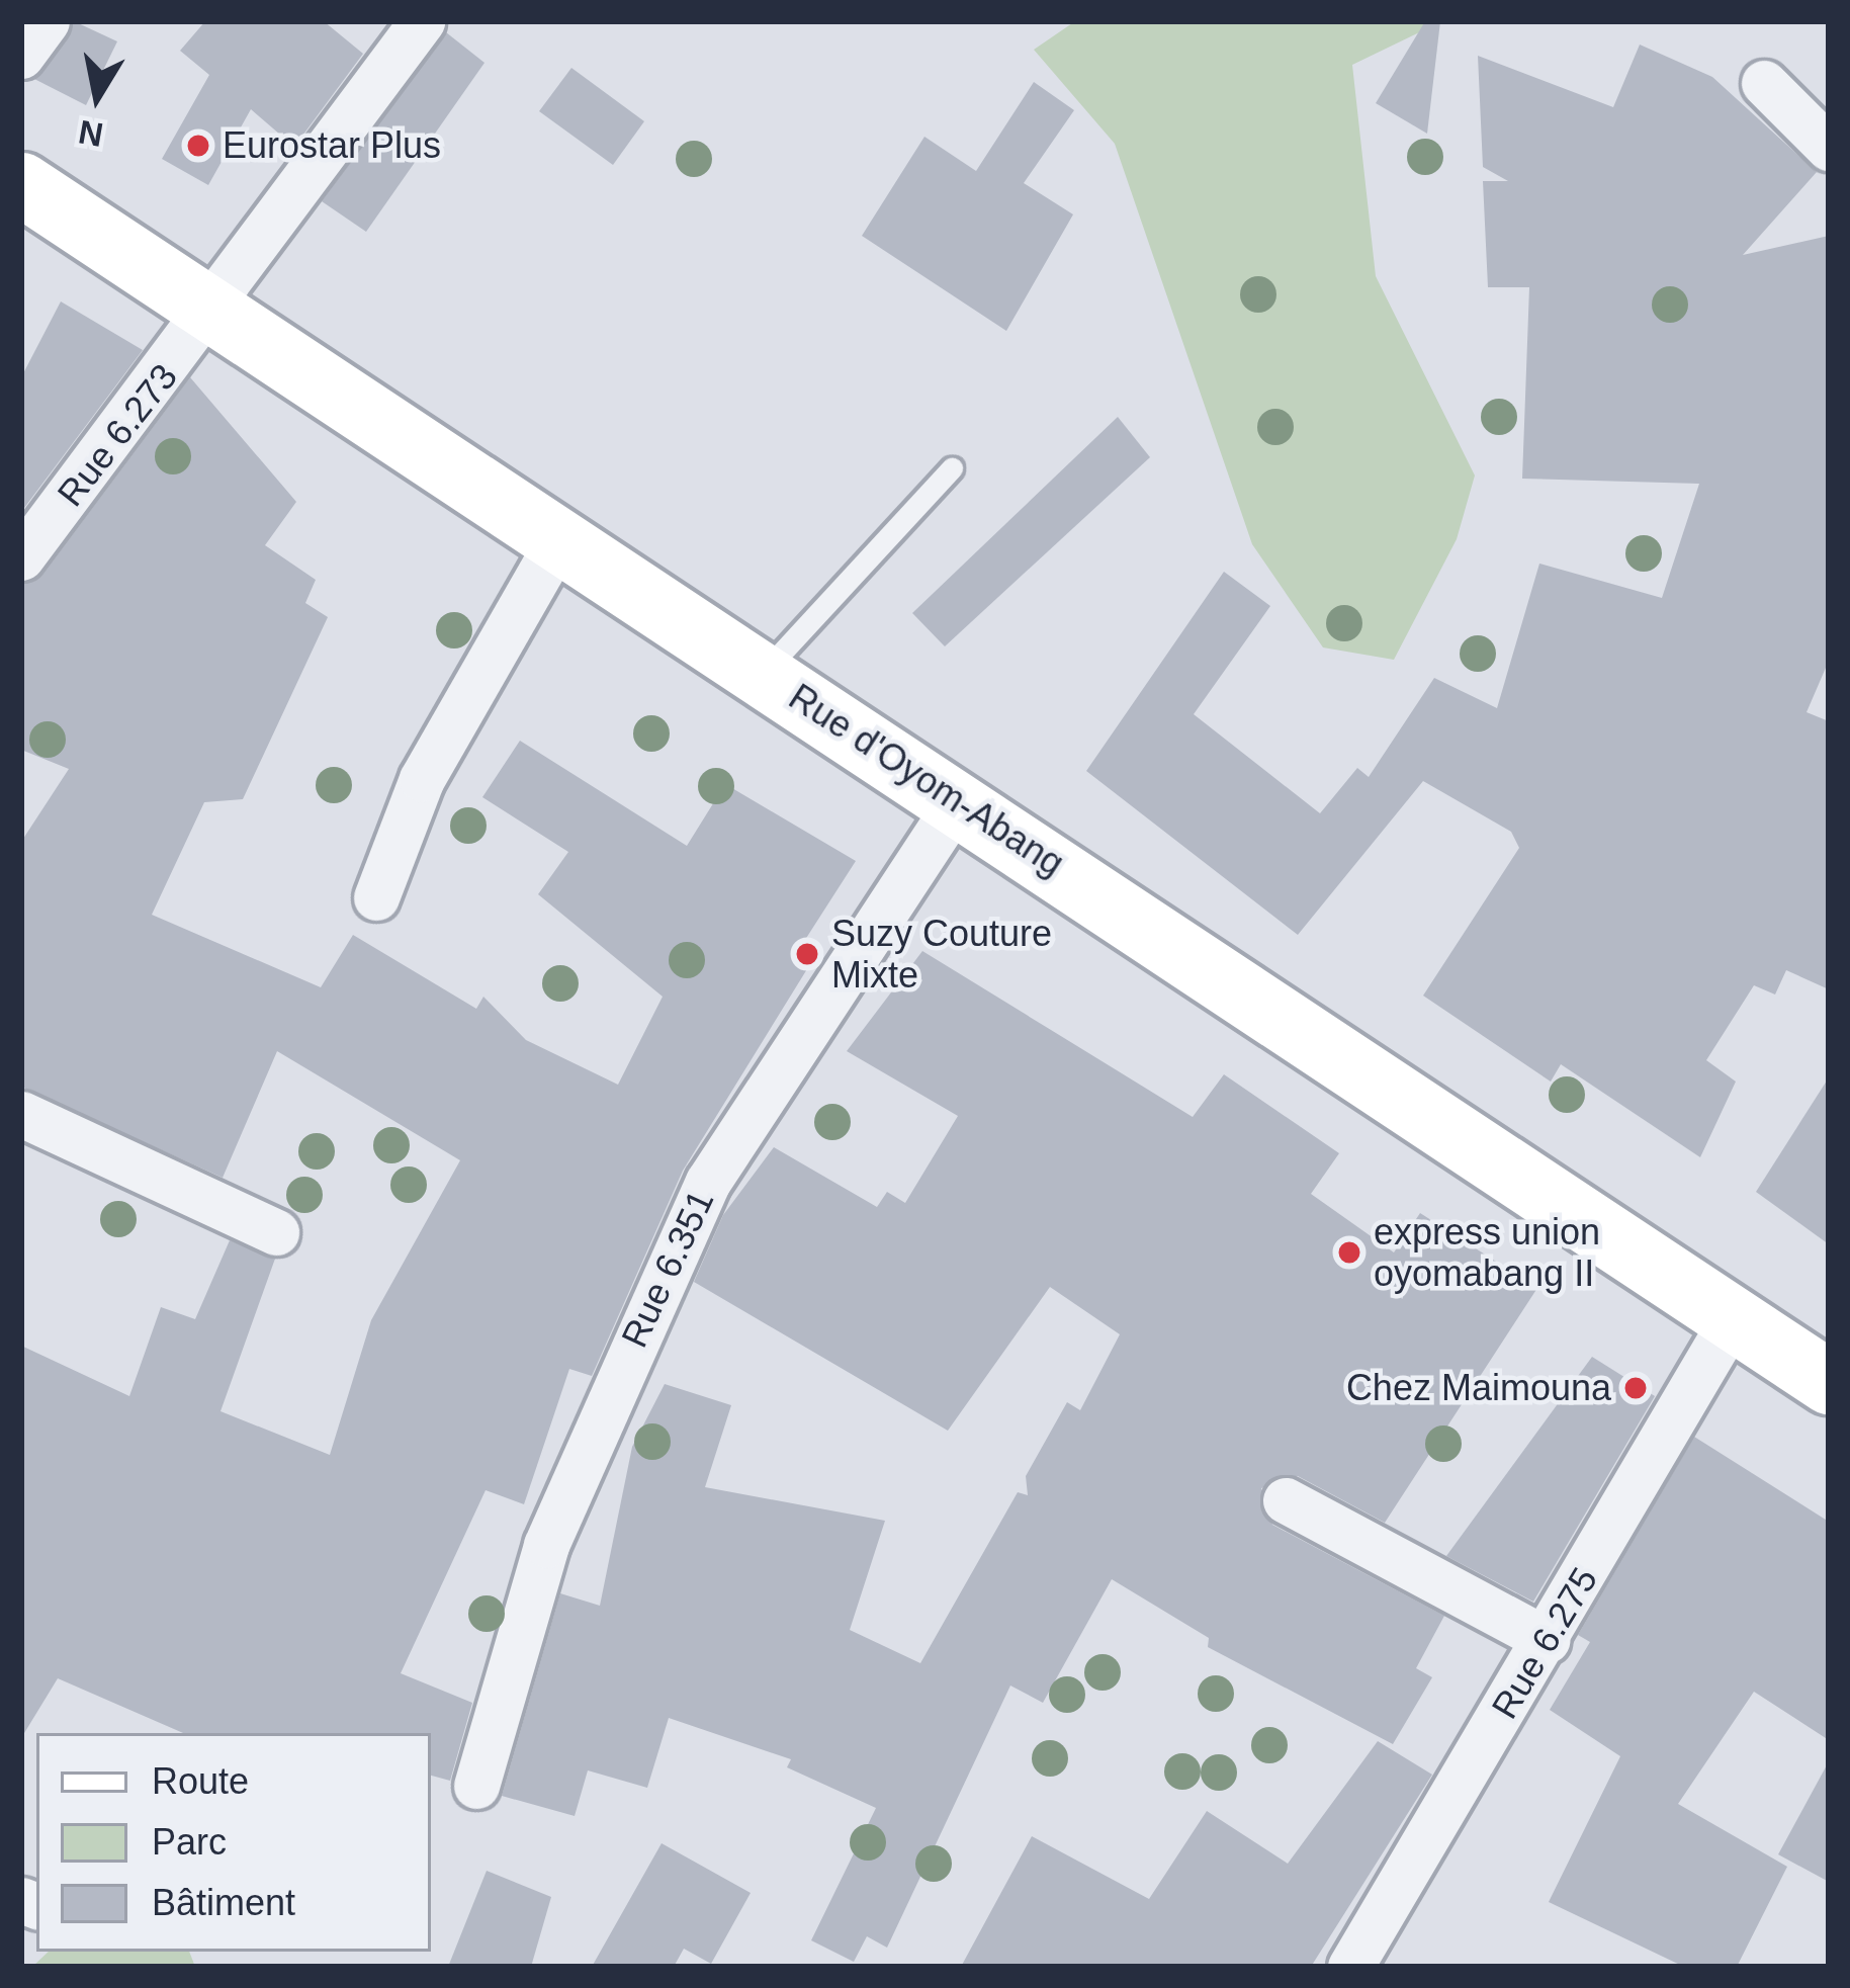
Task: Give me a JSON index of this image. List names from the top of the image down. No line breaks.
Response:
{"streets":{"main road":["Rue d'Oyom-Abang"],"street":["Rue 6.273","Rue 6.351","Rue 6.275"]},"crossings":[["Rue 6.273","Rue d'Oyom-Abang"],["Rue d'Oyom-Abang","Rue 6.351"],["Rue d'Oyom-Abang","Rue 6.275"]],"places":["Eurostar Plus","Suzy Couture Mixte","express union oyomabang II","Chez Maimouna"],"legend":["Route","Parc","Bâtiment"],"north":"bottom"}
